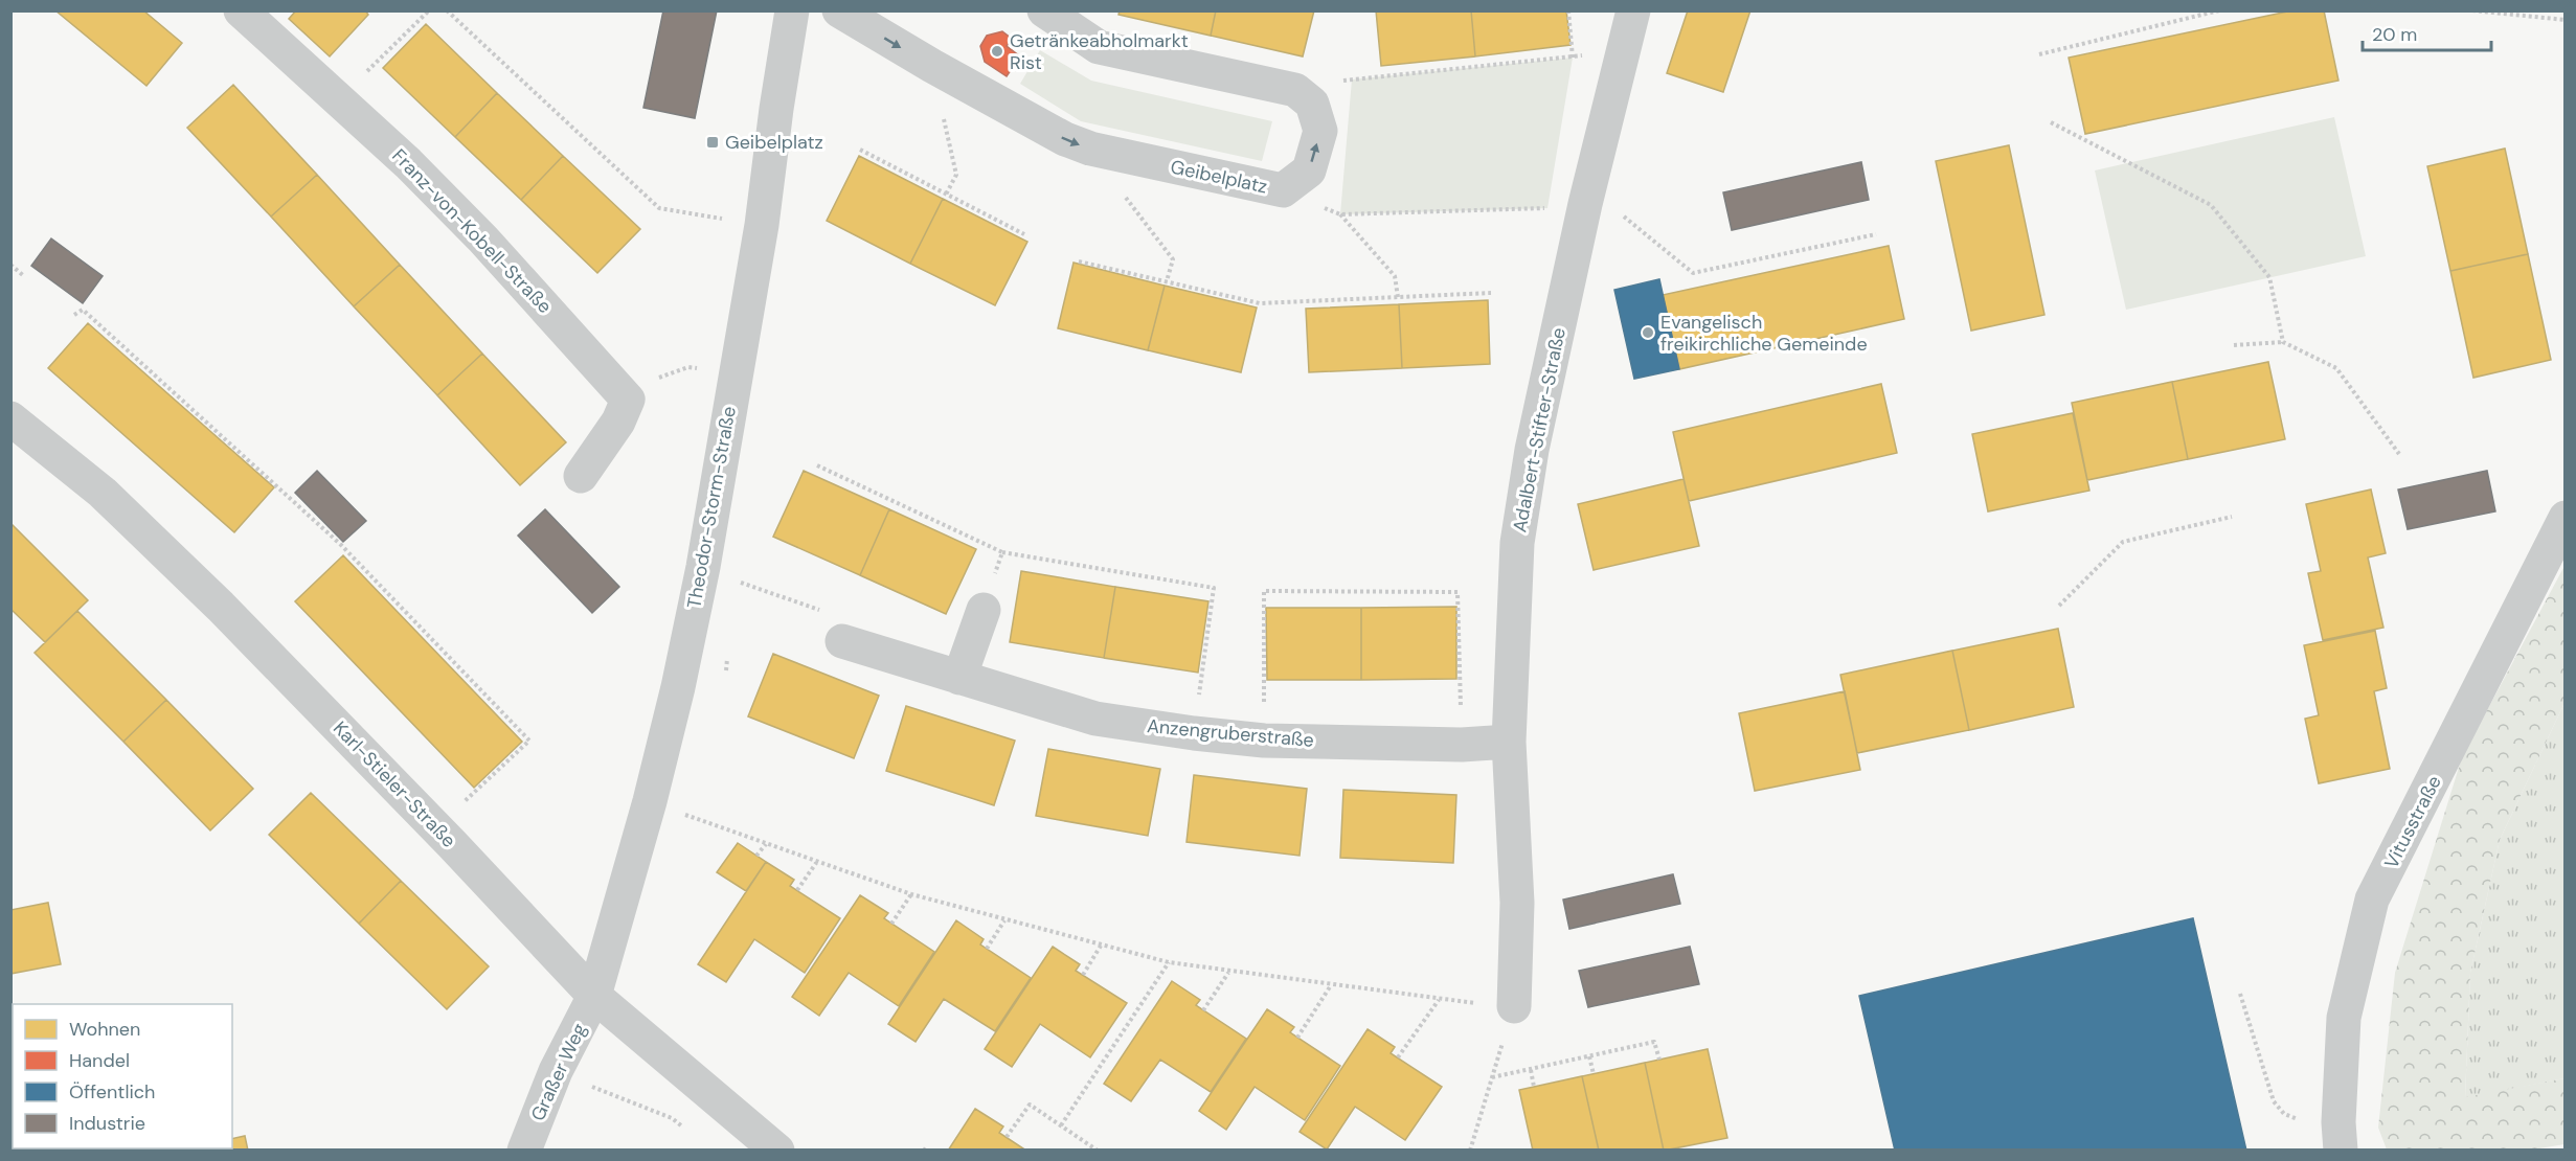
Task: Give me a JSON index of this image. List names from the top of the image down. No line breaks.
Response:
{"streets":{"street":["Geibelplatz","Franz-von-Kobell-Straße","Adalbert-Stifter-Straße","Theodor-Storm-Straße","Anzengruberstraße","Karl-Stieler-Straße","Vitusstraße","Graßer Weg"]},"crossings":[["Adalbert-Stifter-Straße","Anzengruberstraße"],["Theodor-Storm-Straße","Karl-Stieler-Straße"],["Theodor-Storm-Straße","Graßer Weg"],["Karl-Stieler-Straße","Graßer Weg"]],"places":{"other":["Getränkeabholmarkt Rist","Evangelisch freikirchliche Gemeinde"],"transit":["Geibelplatz"]},"legend":["Wohnen","Handel","Öffentlich","Industrie"],"scale_bar":"20 m"}
